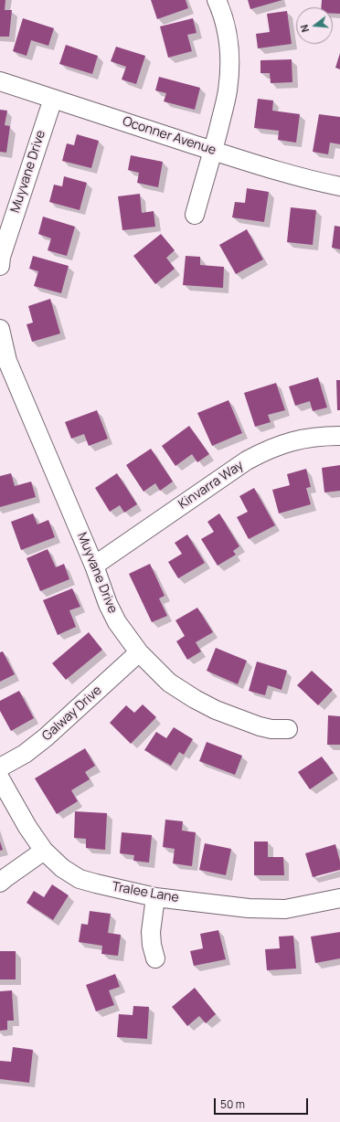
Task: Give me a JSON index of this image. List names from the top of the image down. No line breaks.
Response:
{"streets":{"street":["Oconner Avenue","Muyvane Drive","Kinvarra Way","Galway Drive","Tralee Lane"]},"crossings":[["Oconner Avenue","Muyvane Drive"],["Muyvane Drive","Kinvarra Way"],["Muyvane Drive","Galway Drive"]],"scale_bar":"50 m","north":"left"}
